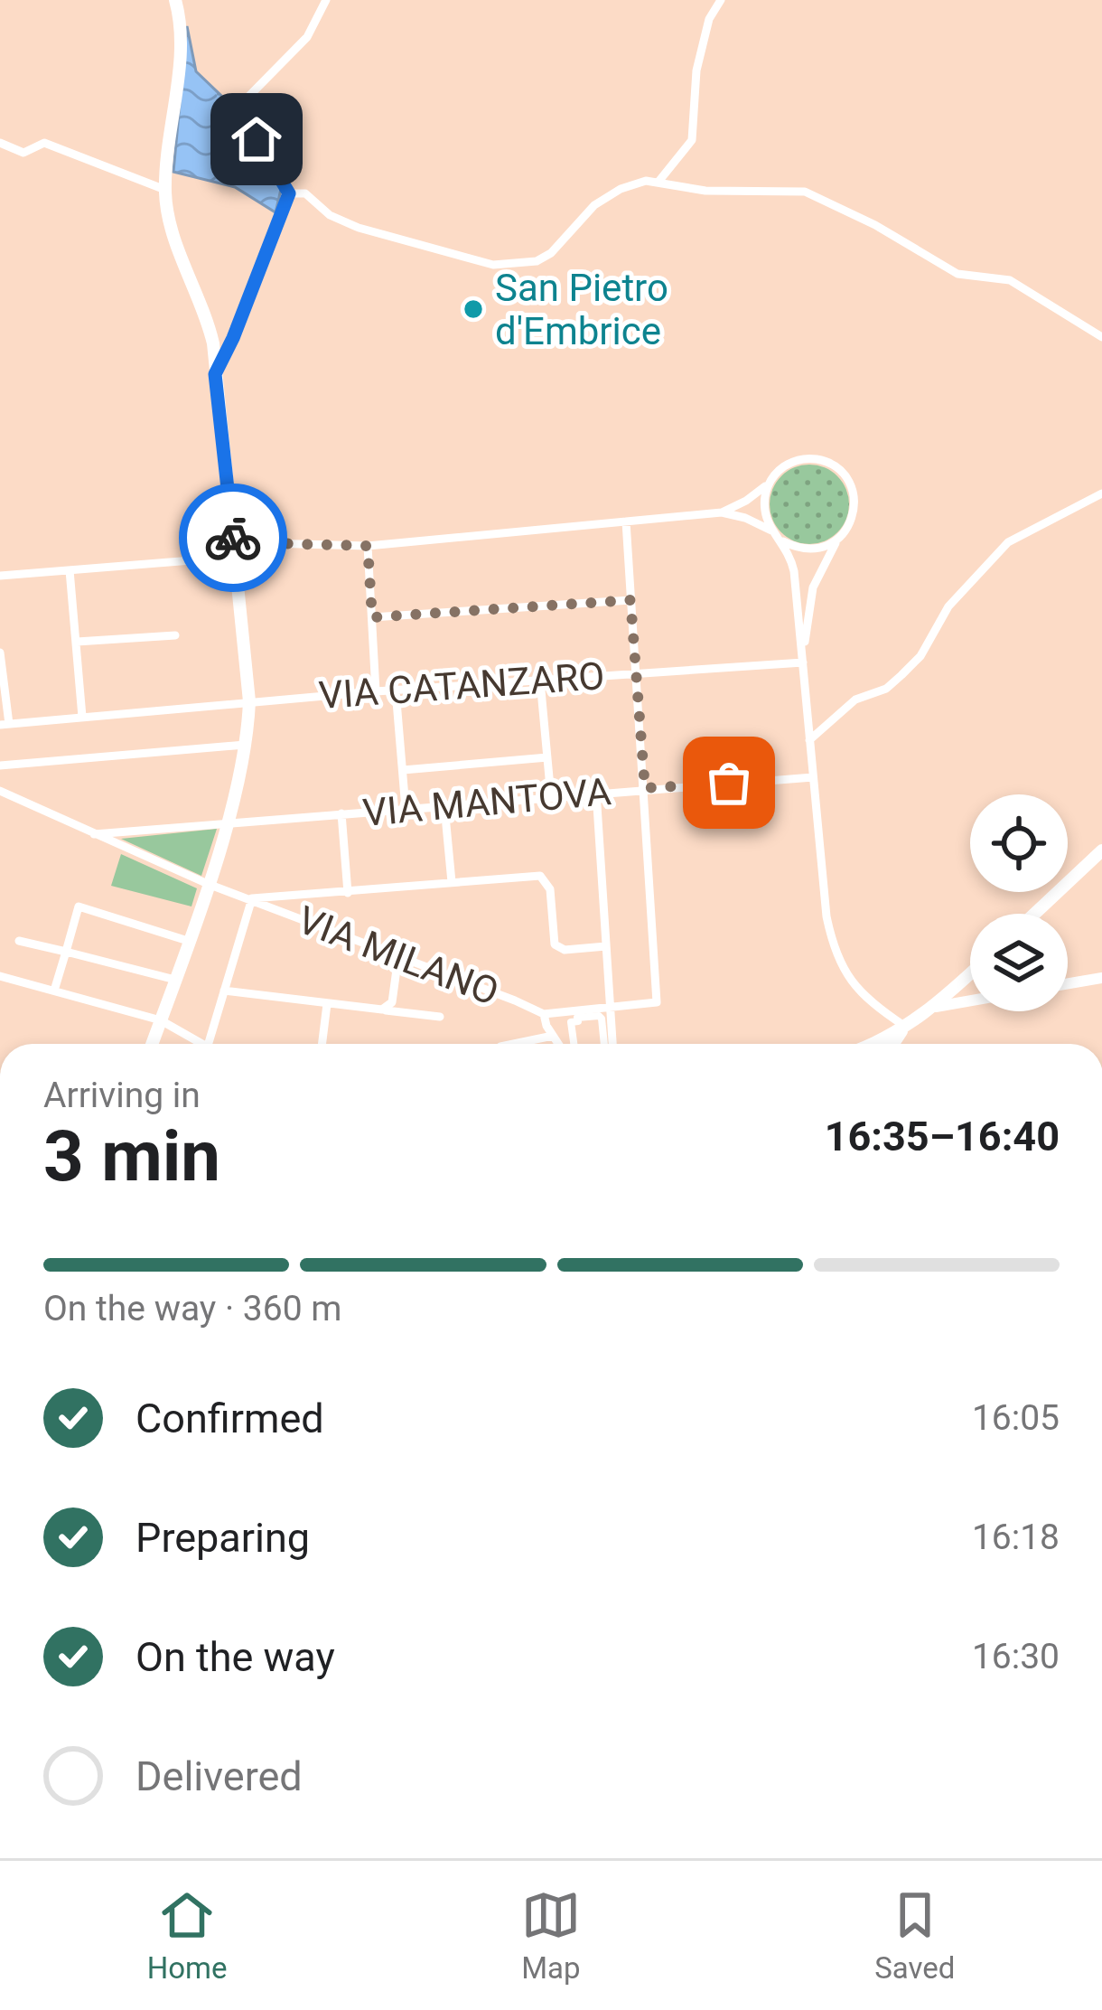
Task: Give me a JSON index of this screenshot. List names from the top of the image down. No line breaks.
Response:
{"streets":{"street":["VIA CATANZARO","VIA MANTOVA","VIA MILANO"]},"crossings":[["VIA MANTOVA","VIA MILANO"]],"places":["San Pietro d'Embrice"],"page":{"heading":["3 min","Arriving in","16:35–16:40"],"bar":"On the way · 360 m","list":[["Confirmed","16:05"],["Preparing","16:18"],["On the way","16:30"],"Delivered"],"tabs":["Home","Map","Saved"]}}
